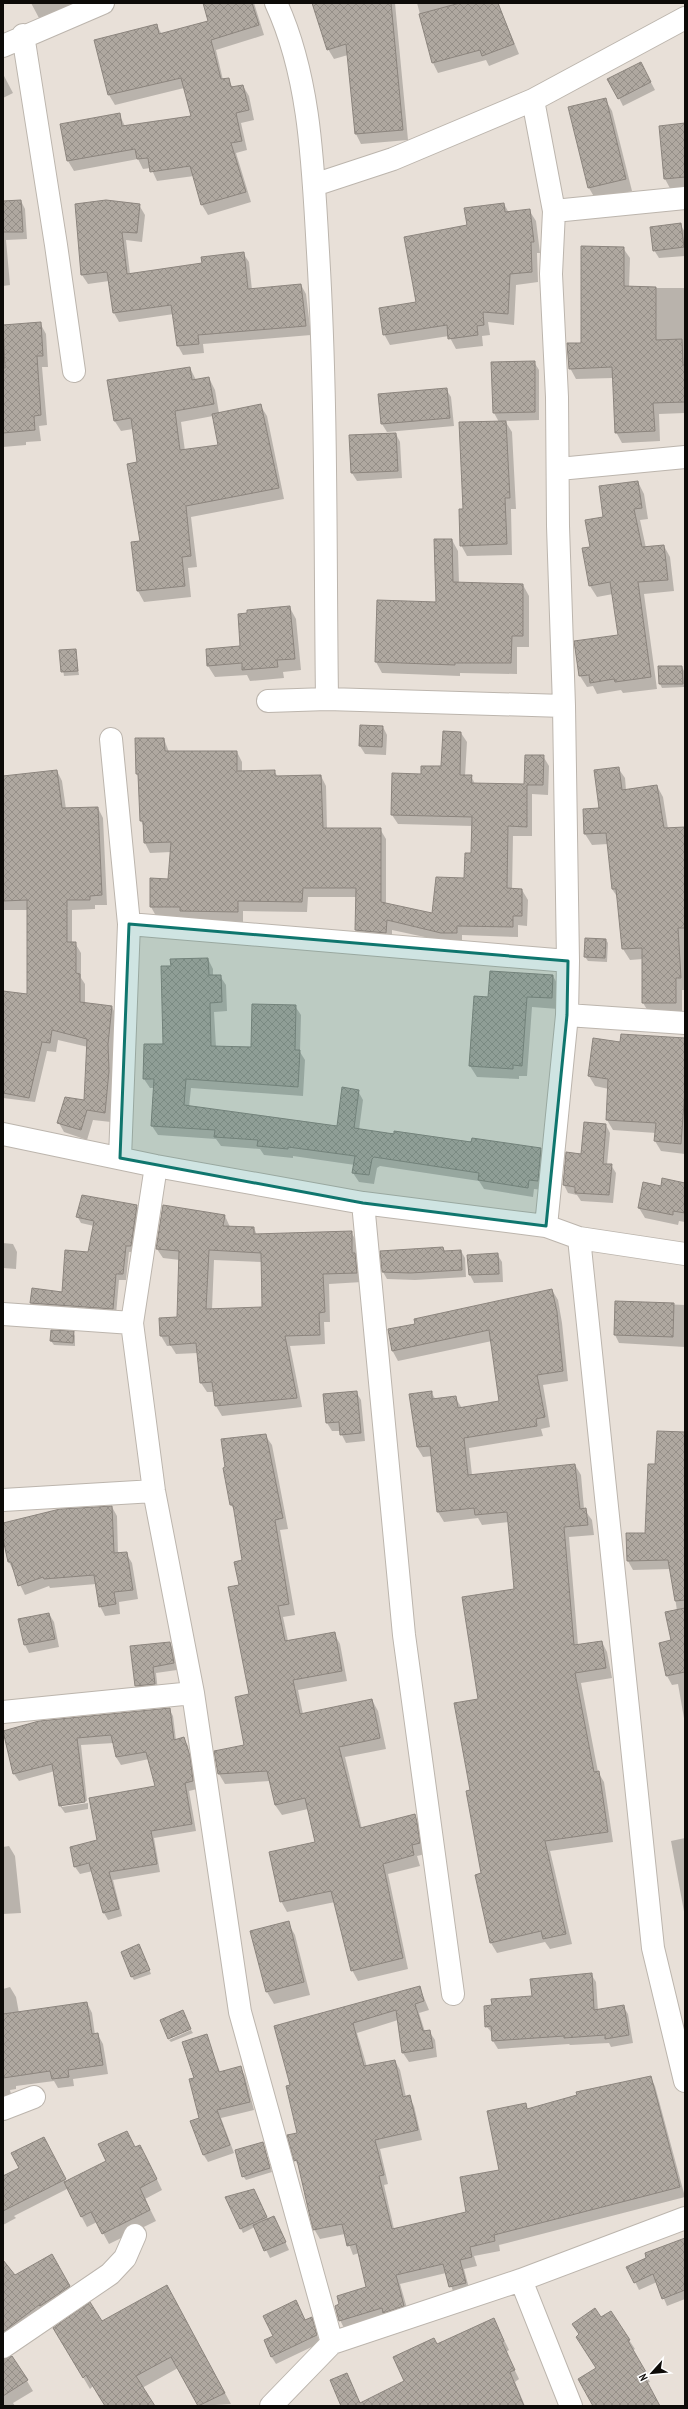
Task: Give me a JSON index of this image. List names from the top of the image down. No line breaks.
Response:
{"north":"bottom left"}
